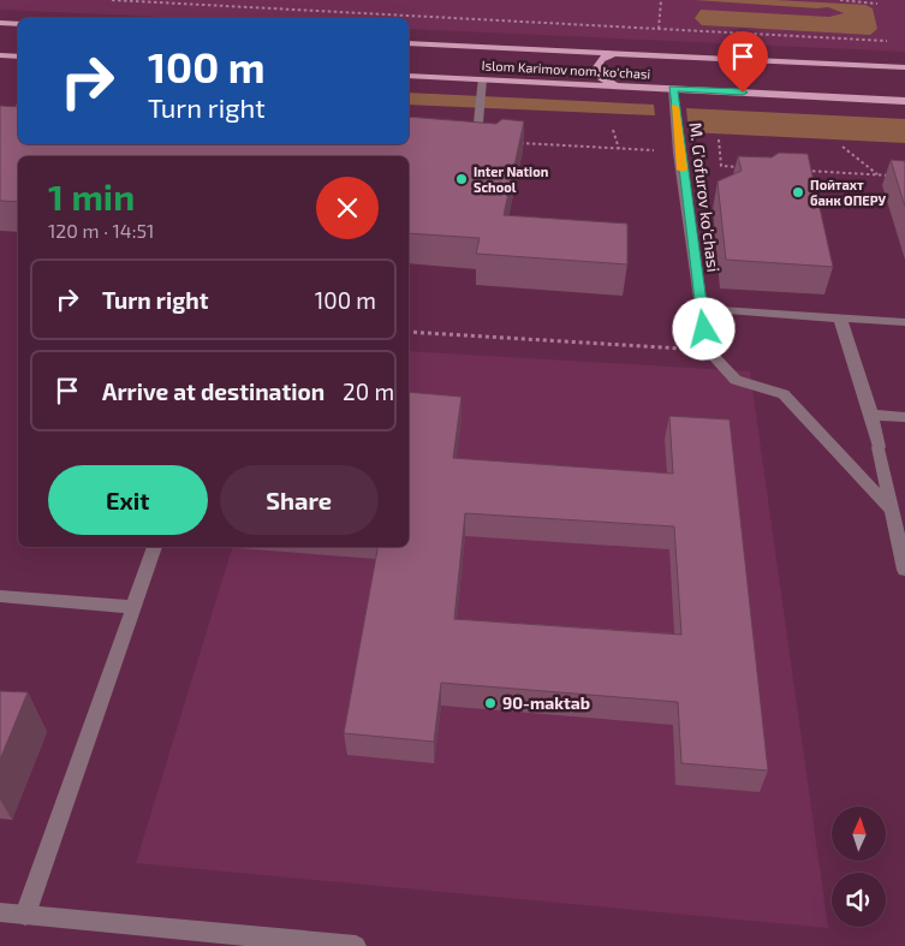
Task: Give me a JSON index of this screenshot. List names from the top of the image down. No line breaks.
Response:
{"streets":{"main road":["Islom Karimov nom. ko'chasi"],"street":["M. G'ofurov ko'chasi"]},"crossings":[["Islom Karimov nom. ko'chasi","M. G'ofurov ko'chasi"]],"places":["Inter Nation School","Пойтахт банк ОПЕРУ","90-maktab"],"north":"top","page":{"turn":["100 m","Turn right"],"heading":["1 min","120 m · 14:51"],"list":[{"name":"Turn right","value":"100 m"},{"name":"Arrive at destination","value":"20 m"}],"buttons":["Exit","Share"]}}
